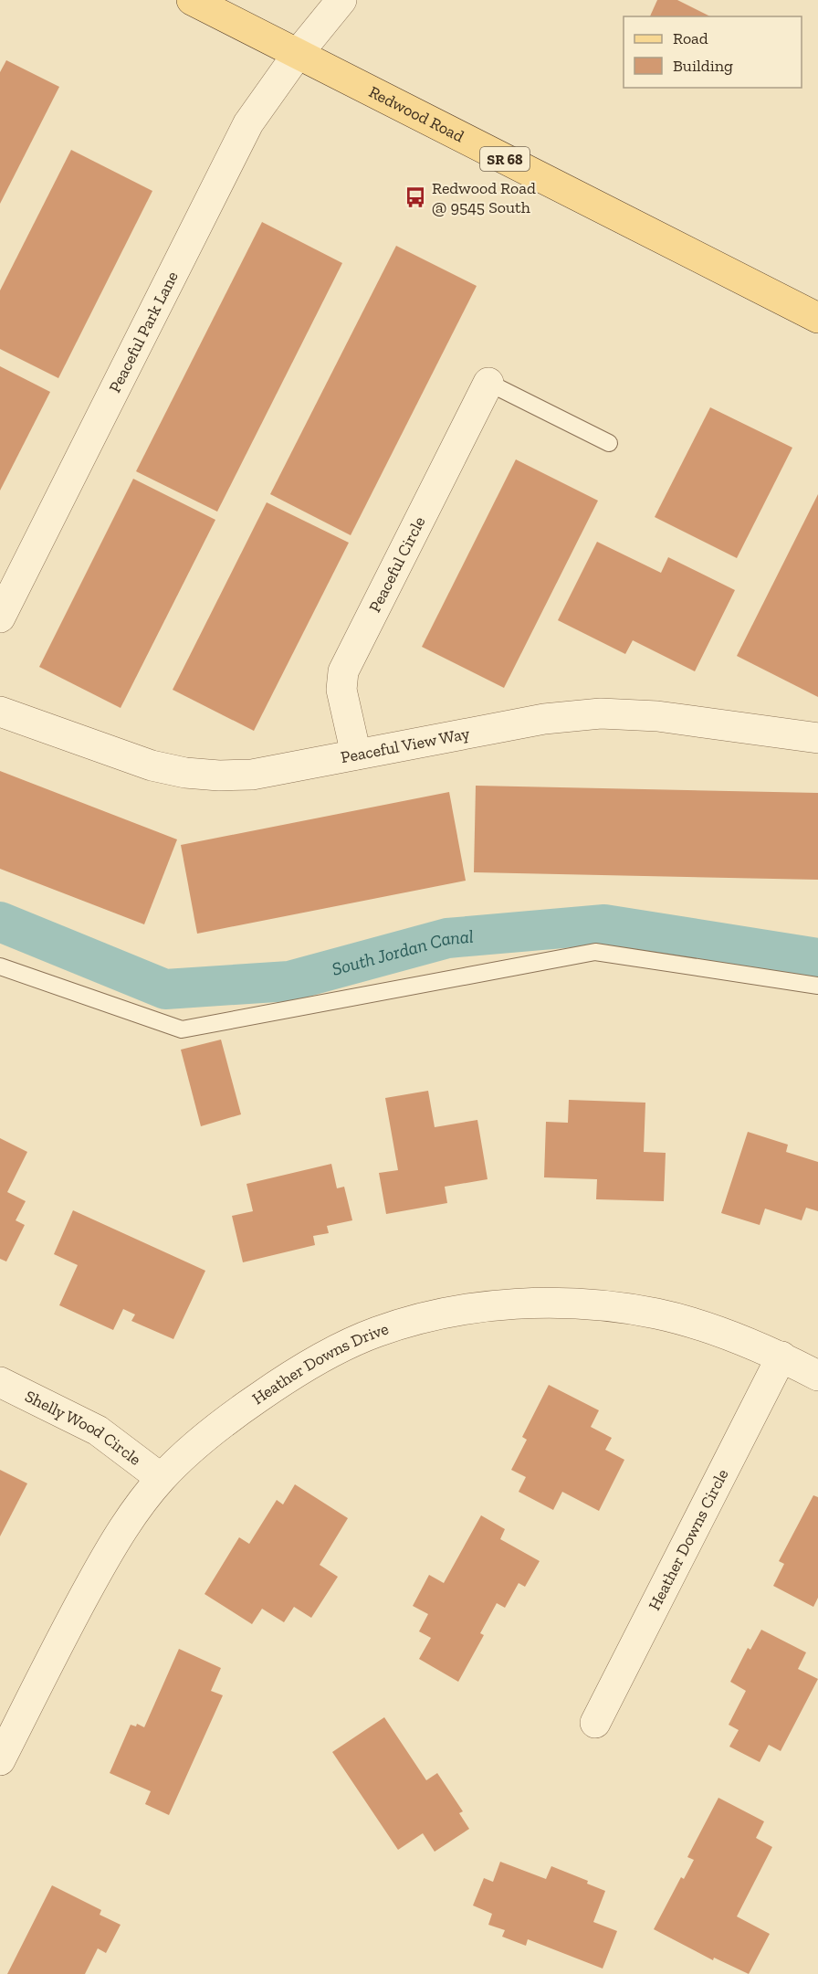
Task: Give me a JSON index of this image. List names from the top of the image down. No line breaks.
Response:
{"streets":{"main road":["Redwood Road","SR 68"],"street":["Peaceful Park Lane","Peaceful Circle","Peaceful View Way","Heather Downs Drive","Shelly Wood Circle","Heather Downs Circle"]},"crossings":[["Redwood Road","Peaceful Park Lane"],["Peaceful Circle","Peaceful View Way"],["Heather Downs Drive","Shelly Wood Circle"],["Heather Downs Drive","Heather Downs Circle"]],"water":["South Jordan Canal"],"places":{"bus stop":["Redwood Road @ 9545 South"]},"legend":["Road","Building"]}
